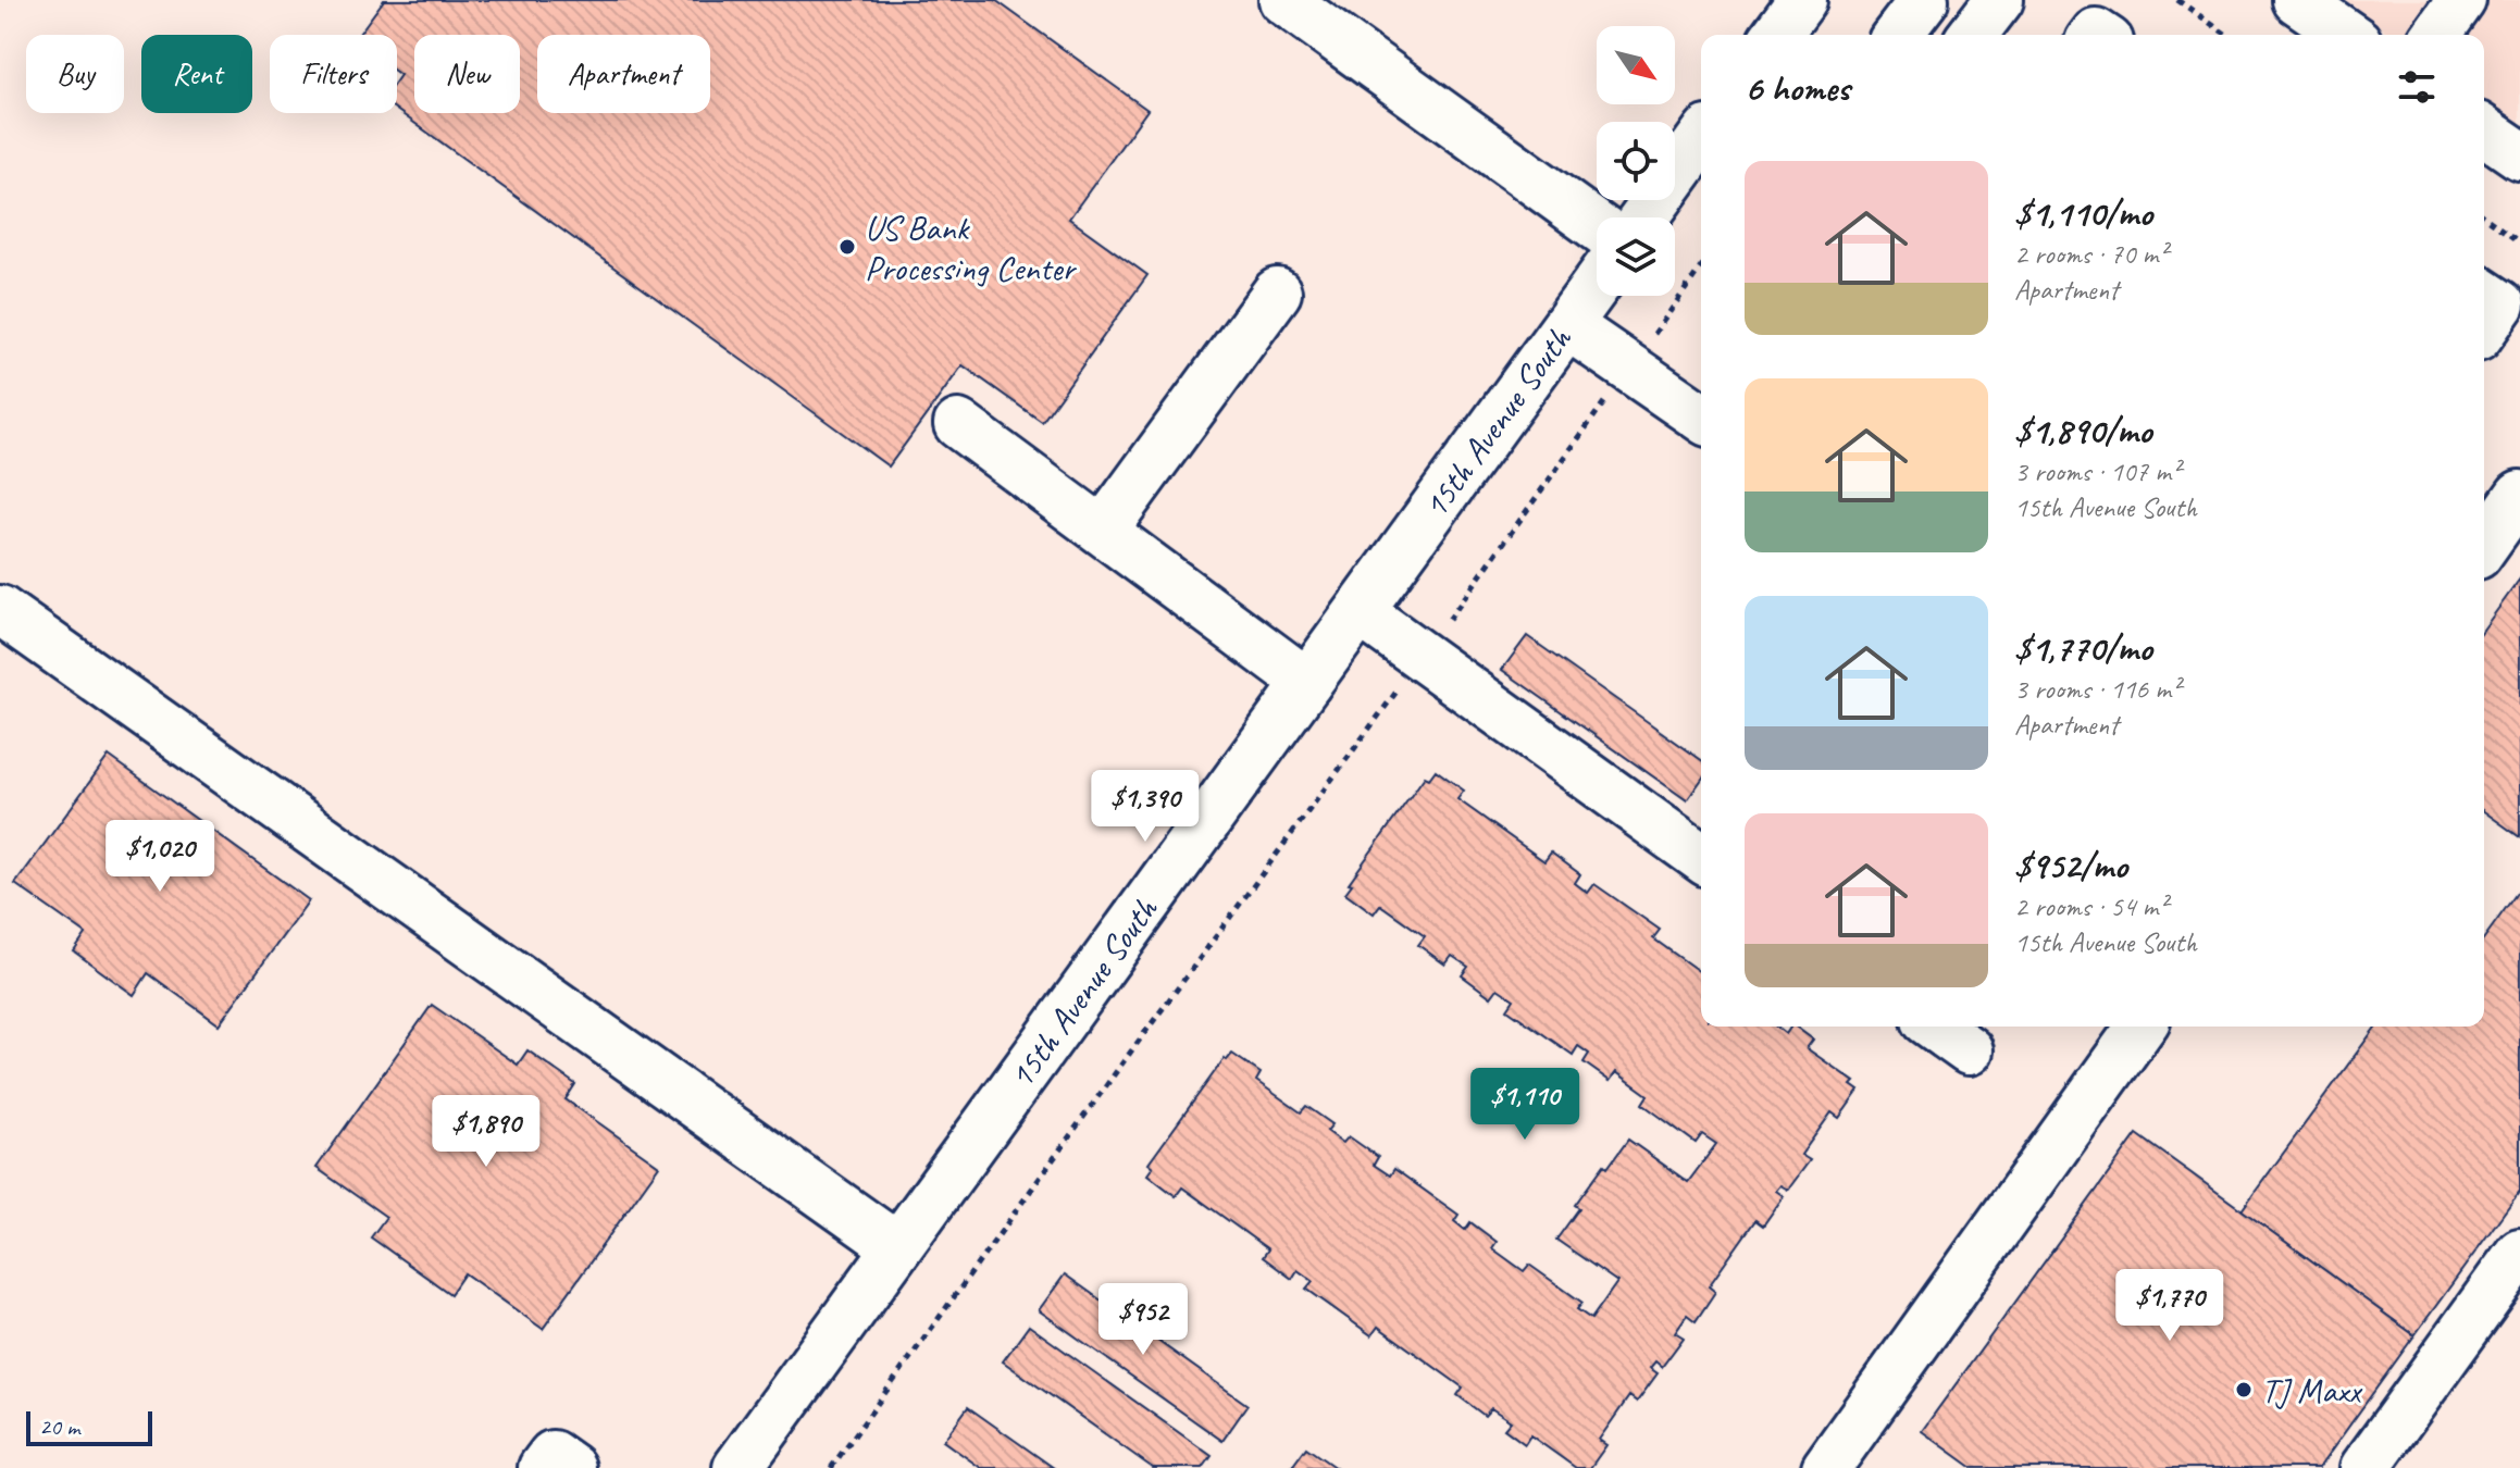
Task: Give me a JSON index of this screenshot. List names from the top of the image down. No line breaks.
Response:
{"streets":{"street":["15th Avenue South"]},"places":["US Bank Processing Center","TJ Maxx"],"scale_bar":"20 m","north":"bottom right","page":{"chip":["Buy","Rent","Filters","New","Apartment"],"heading":"6 homes","list":[{"name":"$1,110/mo","note":"2 rooms · 70 m² · Apartment"},{"name":"$1,890/mo","note":"3 rooms · 107 m² · 15th Avenue South"},{"name":"$1,770/mo","note":"3 rooms · 116 m² · Apartment"},{"name":"$952/mo","note":"2 rooms · 54 m² · 15th Avenue South"}],"price":["$1,390","$1,020","$1,110","$1,890","$1,770","$952"],"scale":"20 m"}}
